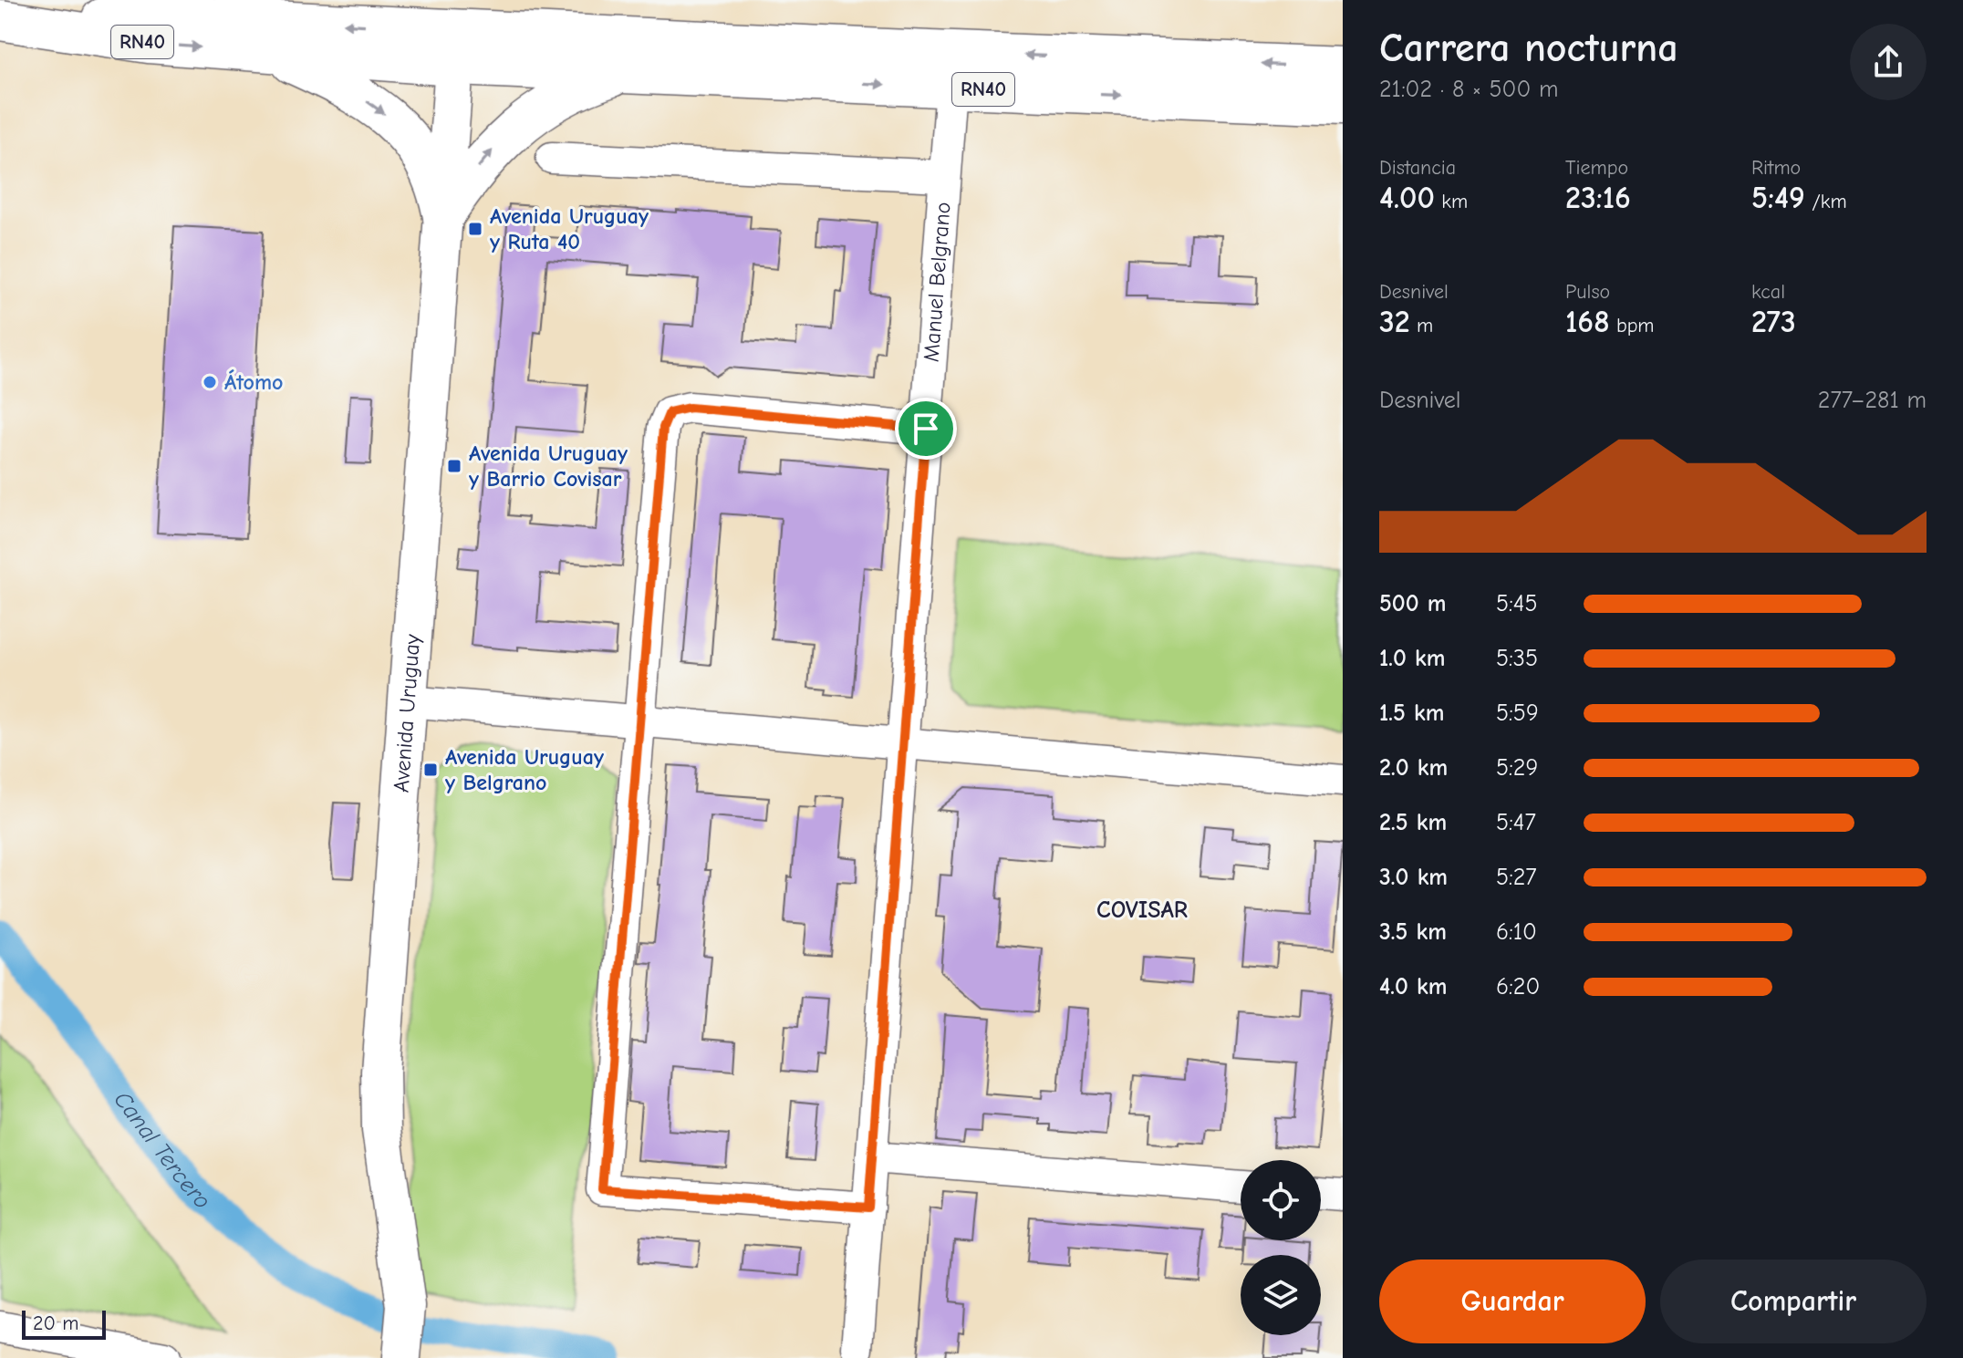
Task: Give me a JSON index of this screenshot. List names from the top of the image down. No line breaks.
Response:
{"streets":{"highway":["RN40"],"main road":["Avenida Uruguay"],"street":["Manuel Belgrano"]},"crossings":[["RN40","Manuel Belgrano"],["RN40","Avenida Uruguay"]],"districts":["COVISAR"],"water":["Canal Tercero"],"places":{"transit":["Avenida Uruguay y Ruta 40","Avenida Uruguay y Barrio Covisar","Avenida Uruguay y Belgrano"],"other":["Átomo"]},"scale_bar":"20 m","page":{"heading":["Carrera nocturna","21:02 · 8 × 500 m"],"stats":[["Distancia","4.00 km"],["Tiempo","23:16"],["Ritmo","5:49 /km"],["Desnivel","32 m"],["Pulso","168 bpm"],["kcal","273"]],"chart":["Desnivel","277–281 m"],"list":[{"name":"500 m","note":"5:45"},{"name":"1.0 km","note":"5:35"},{"name":"1.5 km","note":"5:59"},{"name":"2.0 km","note":"5:29"},{"name":"2.5 km","note":"5:47"},{"name":"3.0 km","note":"5:27"},{"name":"3.5 km","note":"6:10"},{"name":"4.0 km","note":"6:20"}],"buttons":["Guardar","Compartir"],"scale":"20 m"}}
